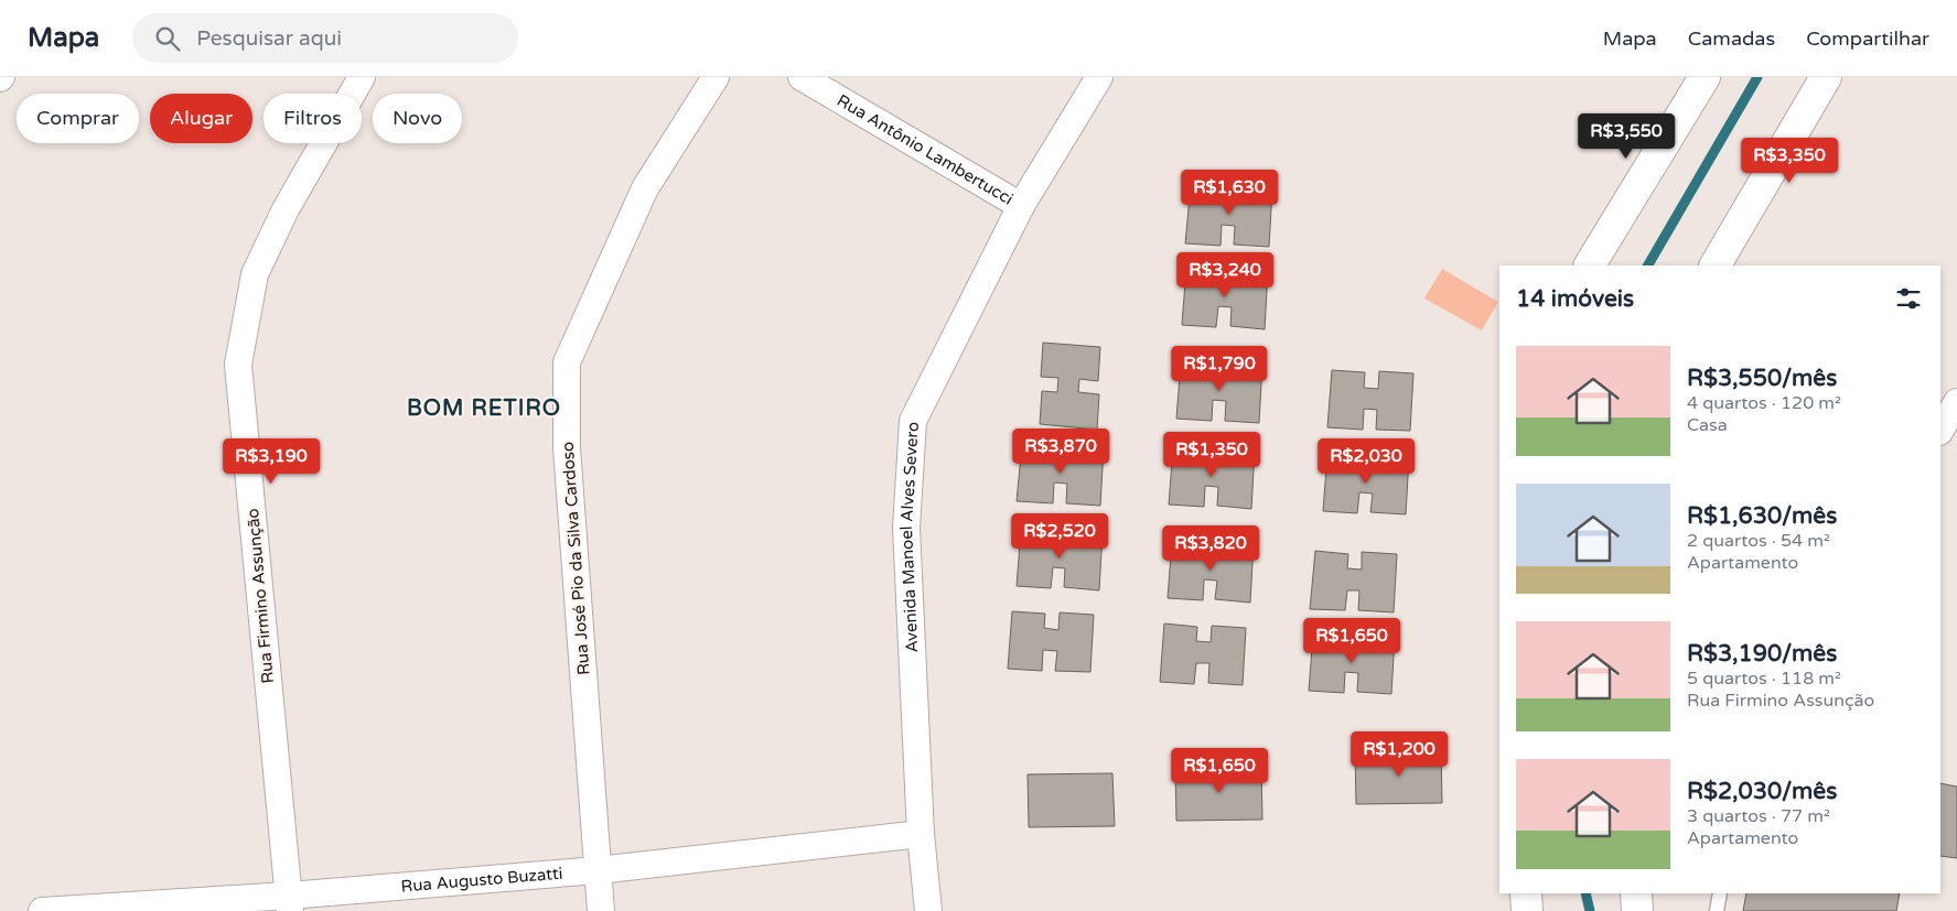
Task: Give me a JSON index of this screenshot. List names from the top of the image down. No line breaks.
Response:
{"streets":{"street":["Rua Antônio Lambertucci","Avenida Manoel Alves Severo","Rua José Pio da Silva Cardoso","Rua Firmino Assunção","Rua Augusto Buzatti"]},"crossings":[["Rua Antônio Lambertucci","Avenida Manoel Alves Severo"],["Avenida Manoel Alves Severo","Rua Augusto Buzatti"],["Rua José Pio da Silva Cardoso","Rua Augusto Buzatti"],["Rua Firmino Assunção","Rua Augusto Buzatti"]],"districts":["BOM RETIRO"],"page":{"header":"Mapa","search":"Pesquisar aqui","nav":["Mapa","Camadas","Compartilhar"],"chip":["Comprar","Alugar","Filtros","Novo"],"price":["R$3,550","R$3,350","R$1,630","R$3,240","R$1,790","R$3,870","R$1,350","R$3,190","R$2,030","R$2,520","R$3,820","R$1,650","R$1,200","R$1,650"],"heading":"14 imóveis","list":[{"name":"R$3,550/mês","note":"4 quartos · 120 m² · Casa"},{"name":"R$1,630/mês","note":"2 quartos · 54 m² · Apartamento"},{"name":"R$3,190/mês","note":"5 quartos · 118 m² · Rua Firmino Assunção"},{"name":"R$2,030/mês","note":"3 quartos · 77 m² · Apartamento"}]}}
